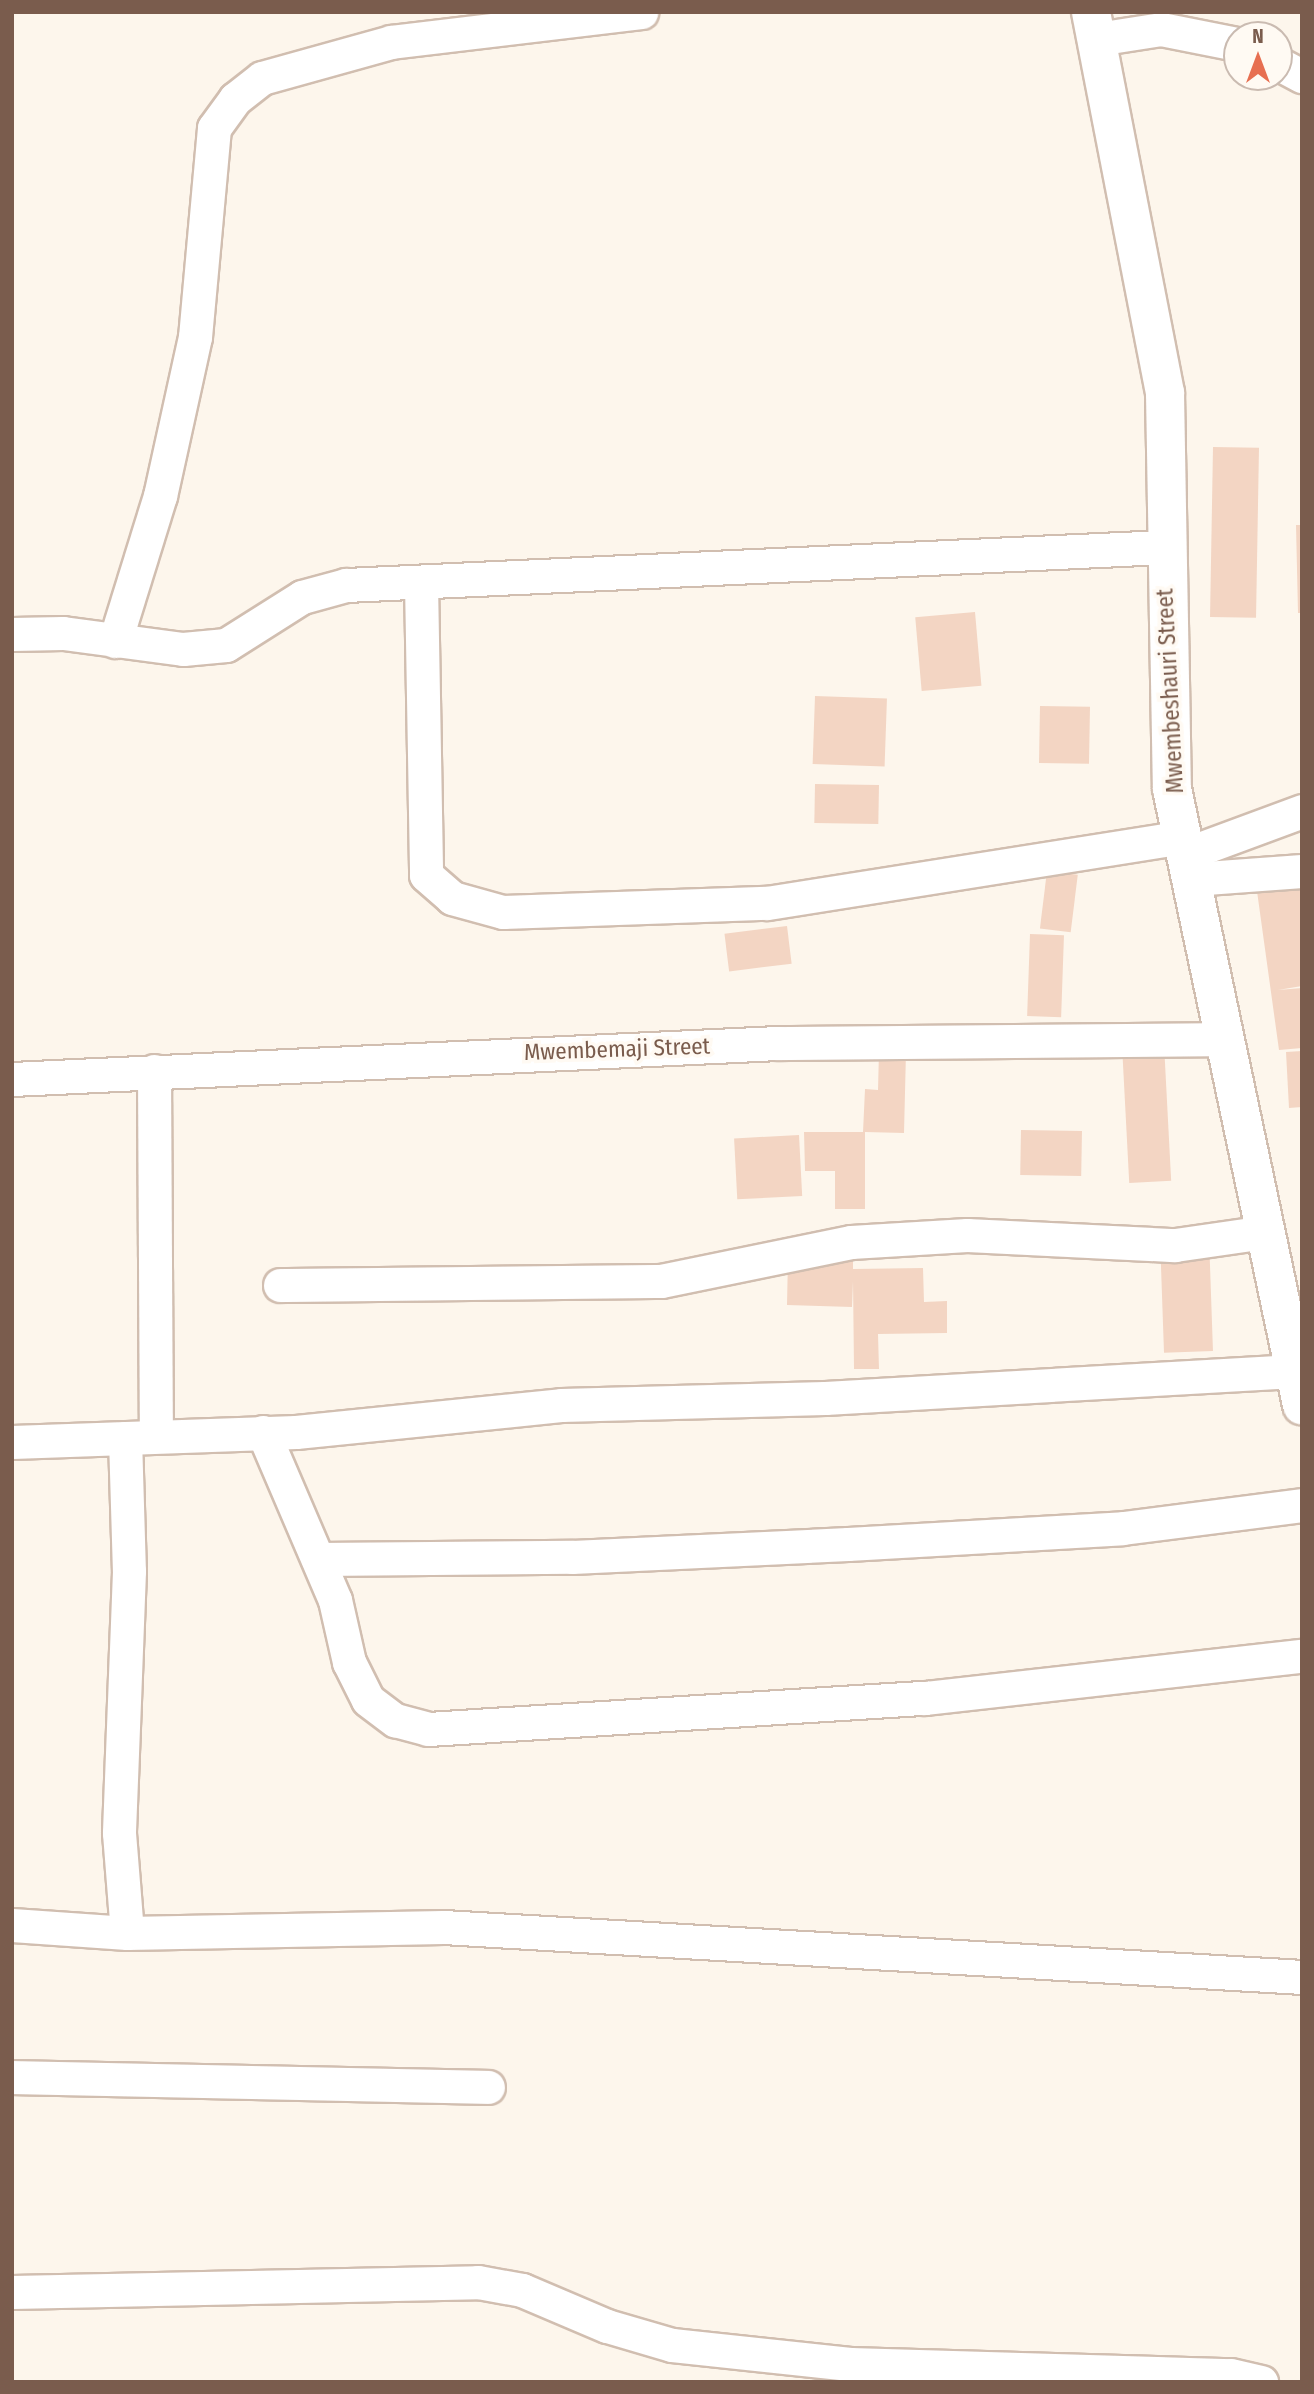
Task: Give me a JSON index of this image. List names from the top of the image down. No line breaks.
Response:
{"streets":{"street":["Mwembeshauri Street","Mwembemaji Street"]},"crossings":[["Mwembeshauri Street","Mwembemaji Street"]],"north":"top"}
